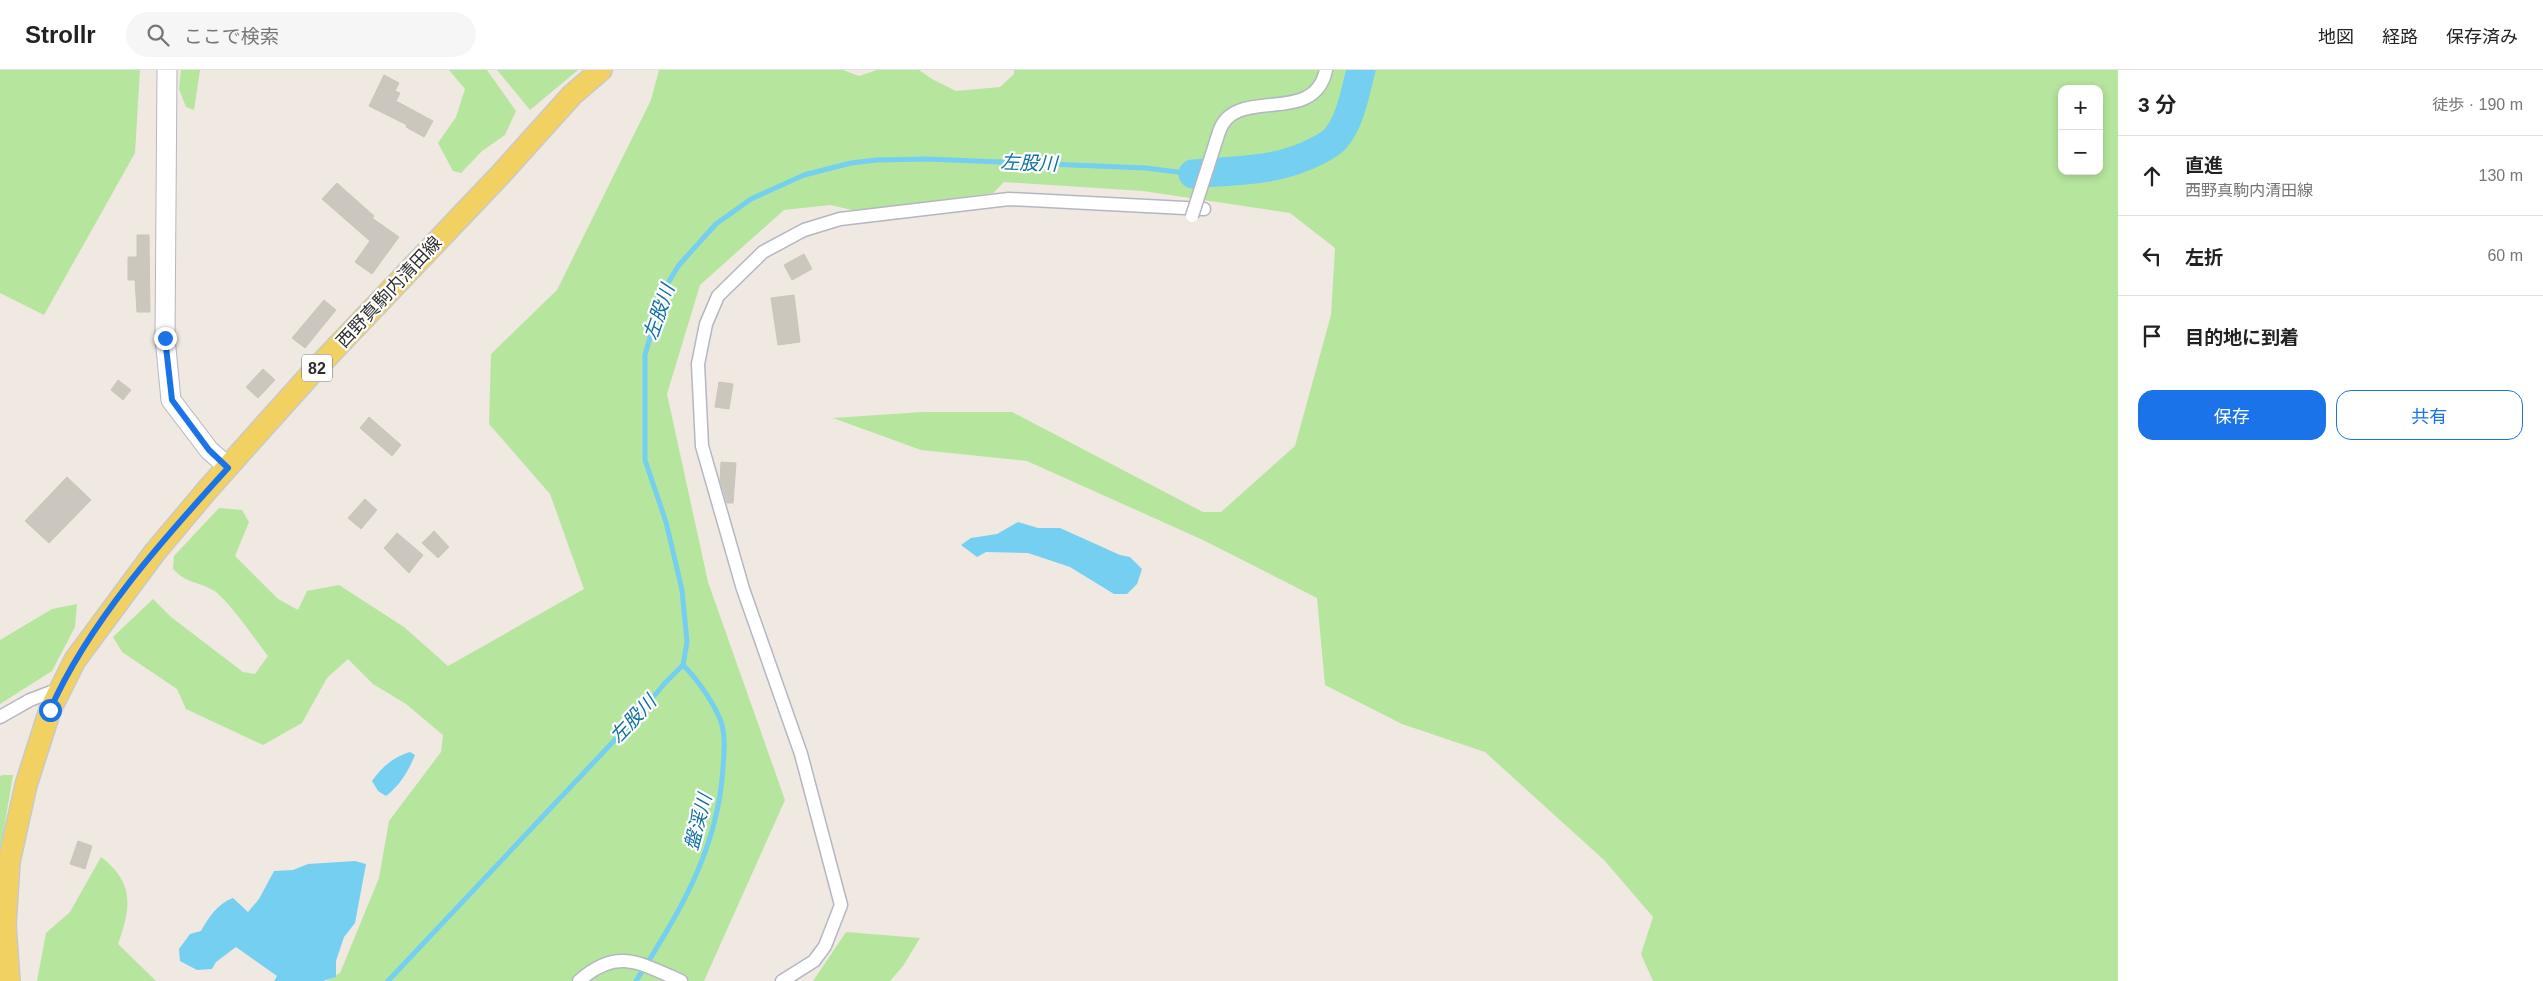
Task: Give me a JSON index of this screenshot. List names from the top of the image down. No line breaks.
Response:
{"streets":{"main road":["西野真駒内清田線","82"]},"water":["左股川","盤渓川"],"page":{"header":"Strollr","search":"ここで検索","nav":["地図","経路","保存済み"],"heading":["3 分","徒歩 · 190 m"],"map_buttons":["+","−"],"list":[["直進","西野真駒内清田線","130 m"],["左折","60 m"],"目的地に到着"],"buttons":["保存","共有"]}}
